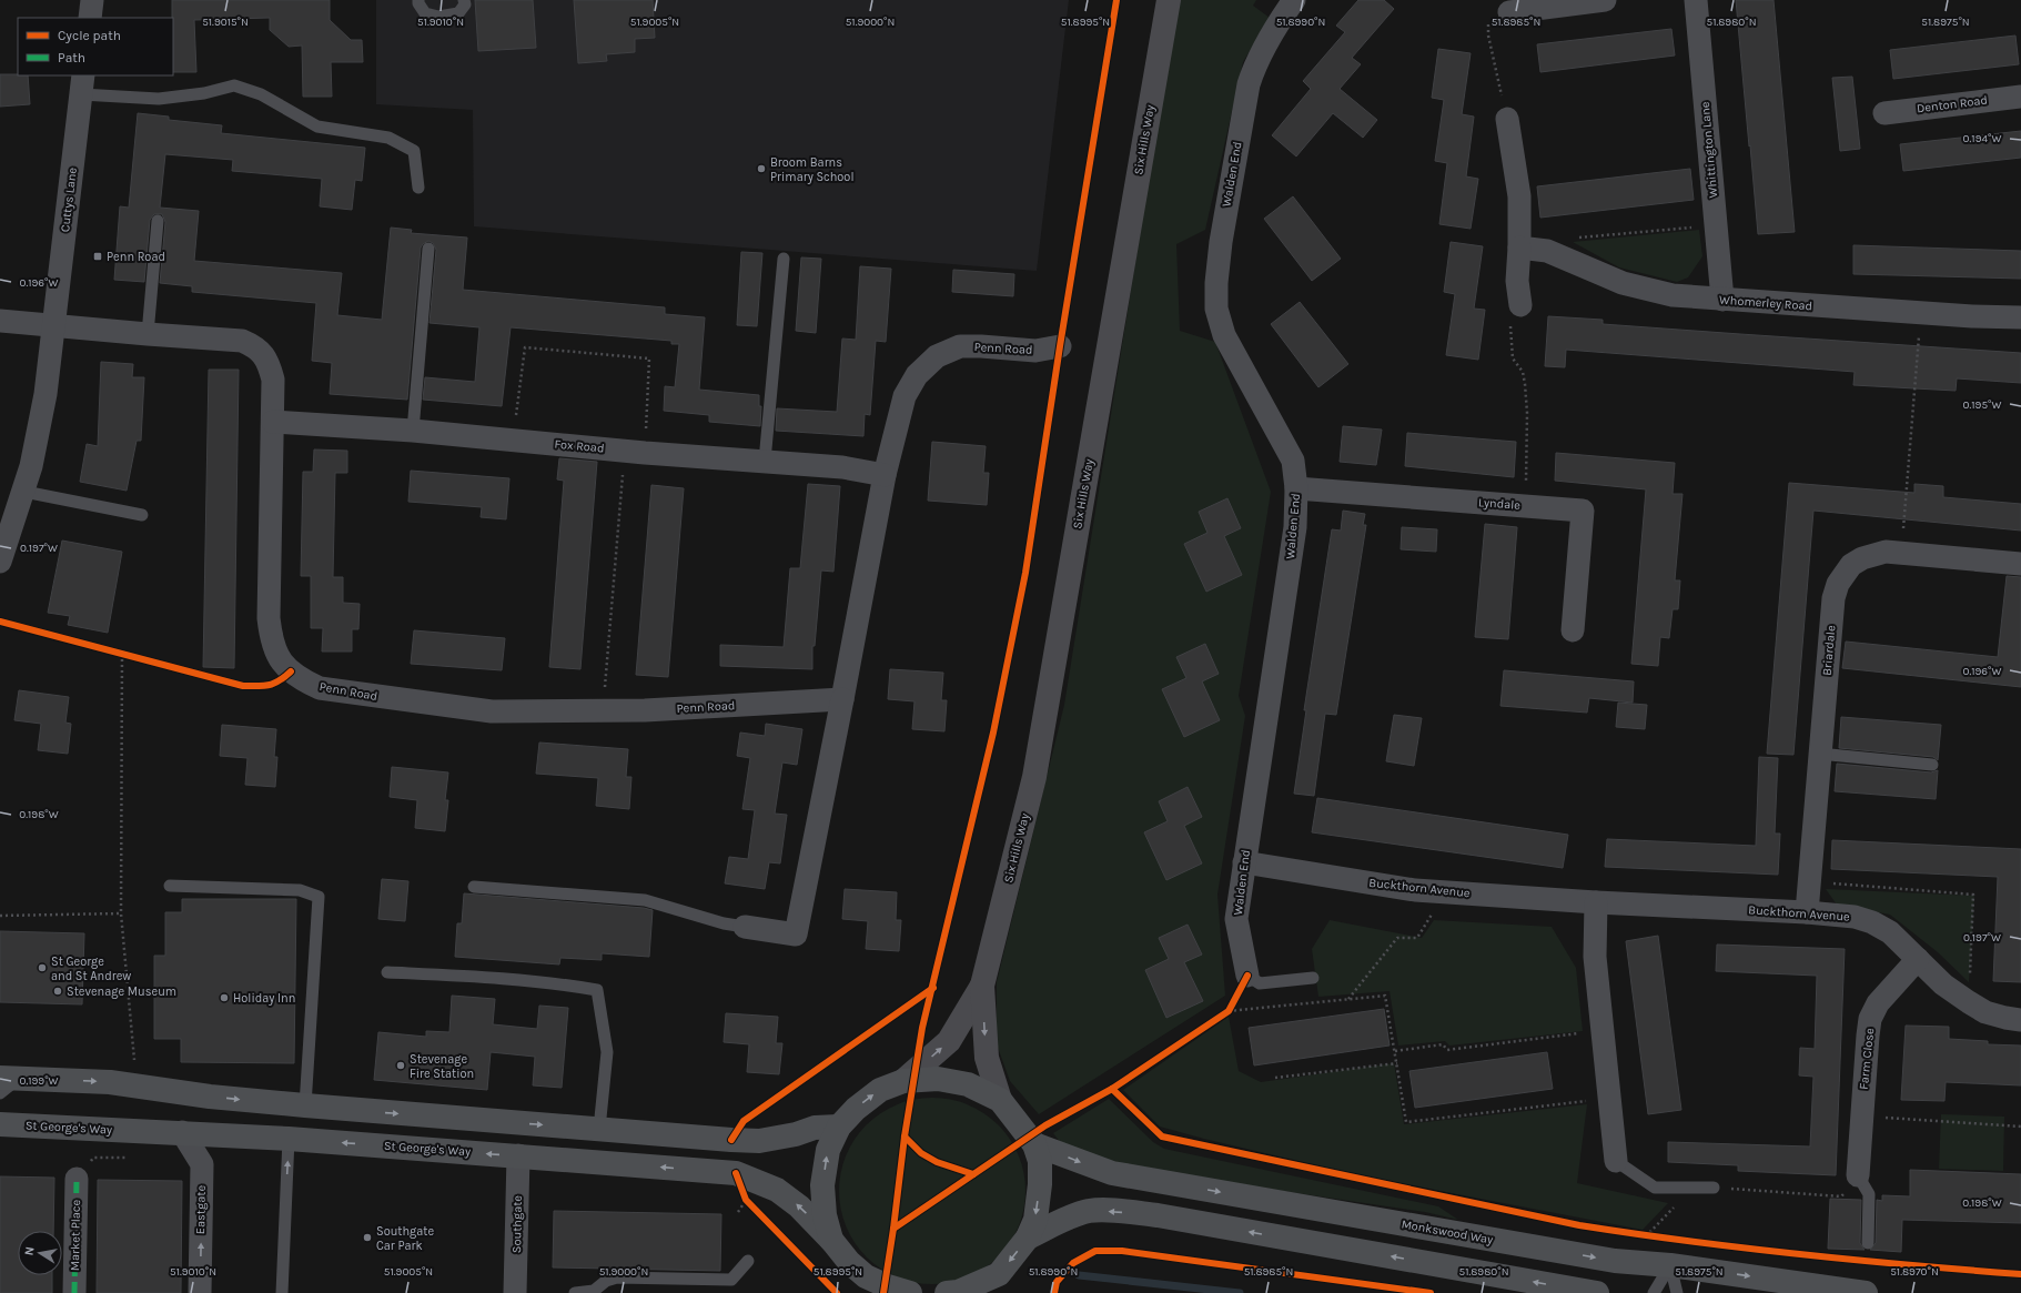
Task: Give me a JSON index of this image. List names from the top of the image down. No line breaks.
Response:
{"streets":{"main road":["St George's Way","Monkswood Way"],"street":["Denton Road","Six Hills Way","Whittington Lane","Walden End","Cuttys Lane","Whomerley Road","Penn Road","Fox Road","Lyndale","Briardale","Buckthorn Avenue","Farm Close","Eastgate","Southgate","Market Place"]},"crossings":[["Whittington Lane","Whomerley Road"],["Walden End","Lyndale"],["Walden End","Buckthorn Avenue"],["Cuttys Lane","Penn Road"],["Penn Road","Fox Road"],["Briardale","Buckthorn Avenue"],["Buckthorn Avenue","Farm Close"],["St George's Way","Eastgate"],["St George's Way","Southgate"]],"one_way":["Eastgate"],"places":{"other":["Broom Barns Primary School","St George and St Andrew","Stevenage Museum","Holiday Inn","Stevenage Fire Station","Southgate Car Park"],"transit":["Penn Road"]},"legend":["Cycle path","Path"],"north":"left","coordinates":["51.9015°N","51.9010°N","51.9005°N","51.9000°N","51.8995°N","51.8990°N","51.8985°N","51.8980°N","51.8975°N","0.194°W","0.196°W","0.195°W","0.197°W","0.198°W","0.199°W","51.8970°N"]}
